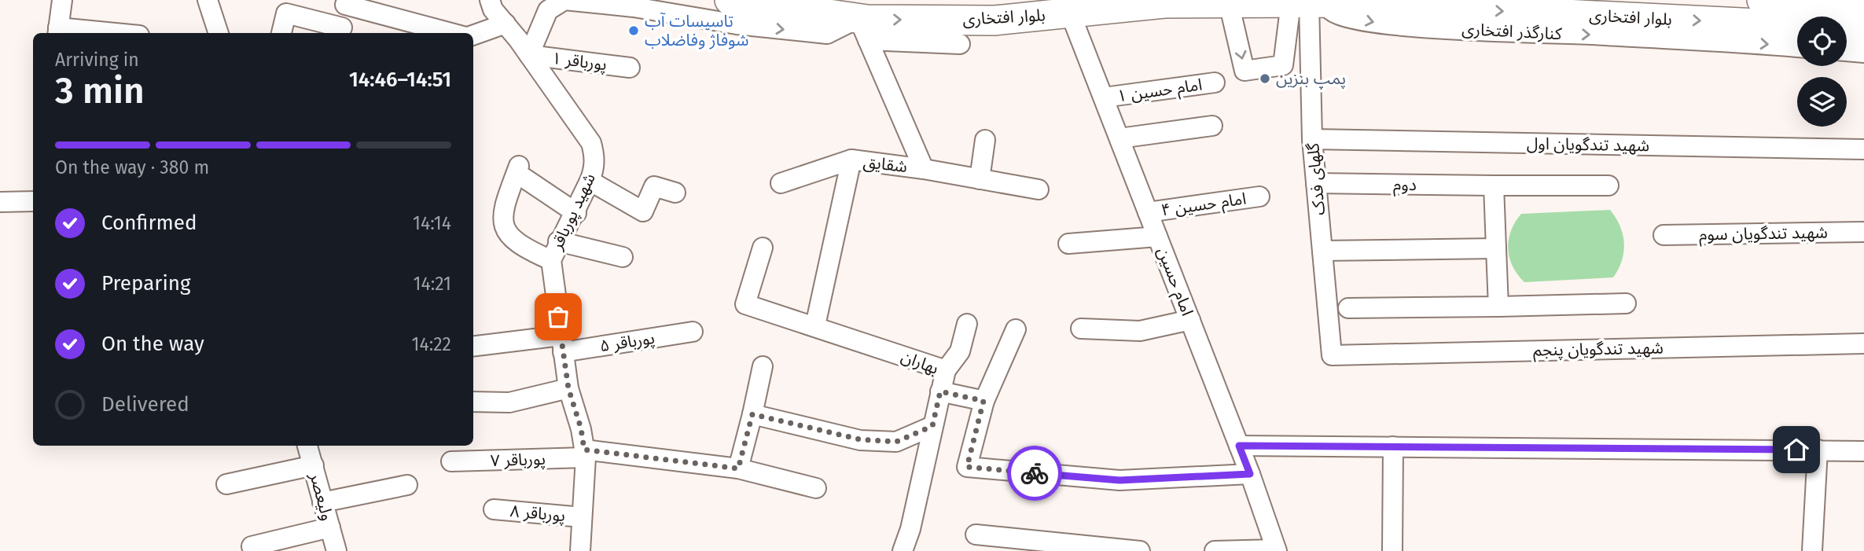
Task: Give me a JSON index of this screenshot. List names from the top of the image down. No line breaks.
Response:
{"streets":{"highway":["بلوار افتخاری"],"street":["کنارگذر افتخاری","پورباقر ۱","امام حسین ۱","شهید تندگویان اول","شقایق","گلهای فدک","دوم","امام حسین ۴","شهید پورباقر","شهید تندگویان سوم","امام حسین","پورباقر ۵","شهید تندگویان پنجم","بهاران","پورباقر ۷","ولیعصر","پورباقر ۸"]},"crossings":[["بلوار افتخاری","کنارگذر افتخاری"],["بلوار افتخاری","شقایق"],["بلوار افتخاری","گلهای فدک"],["بلوار افتخاری","امام حسین"],["کنارگذر افتخاری","گلهای فدک"],["پورباقر ۱","شهید پورباقر"],["امام حسین ۱","امام حسین"],["شهید تندگویان اول","گلهای فدک"],["شقایق","بهاران"],["گلهای فدک","دوم"],["گلهای فدک","شهید تندگویان پنجم"],["امام حسین ۴","امام حسین"],["شهید پورباقر","پورباقر ۵"],["شهید پورباقر","پورباقر ۷"],["شهید پورباقر","پورباقر ۸"]],"one_way":["بلوار افتخاری","کنارگذر افتخاری"],"places":["تاسیسات آب شوفاژ وفاضلاب","پمپ بنزین"],"page":{"heading":["3 min","Arriving in","14:46–14:51"],"bar":"On the way · 380 m","list":[["Confirmed","14:14"],["Preparing","14:21"],["On the way","14:22"],"Delivered"]}}
